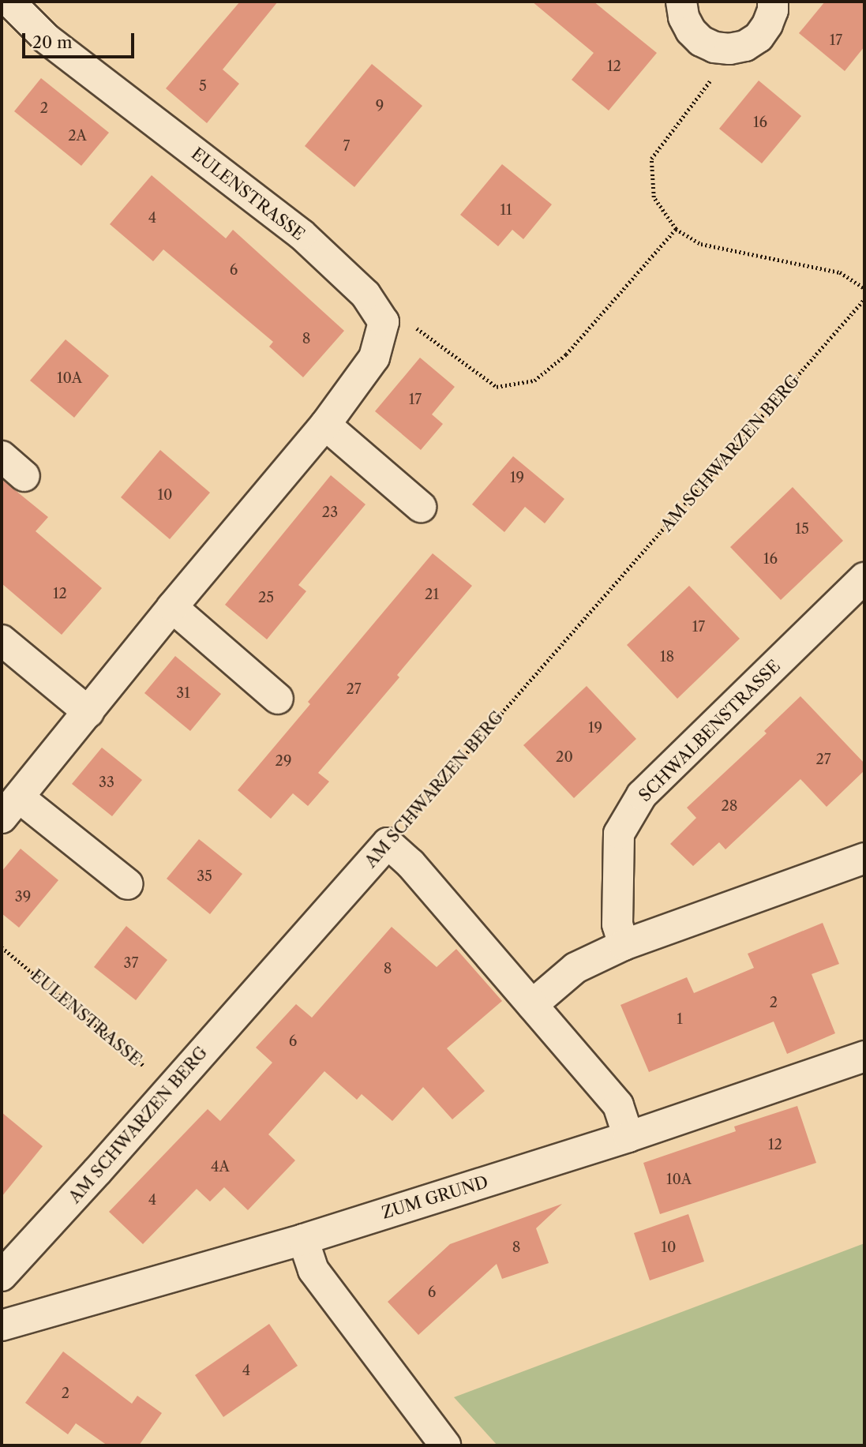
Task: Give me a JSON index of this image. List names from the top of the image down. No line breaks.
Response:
{"streets":{"street":["EULENSTRASSE","AM SCHWARZEN BERG","SCHWALBENSTRASSE","ZUM GRUND"]},"crossings":[["EULENSTRASSE","AM SCHWARZEN BERG"]],"house_numbers":["17","12","5","9","2","16","2A","7","11","4","6","8","10A","17","19","10","23","15","16","12","21","25","17","18","27","31","19","20","27","29","33","28","35","39","37","8","2","1","6","12","4A","10A","4","8","10","6","4","2"],"scale_bar":"20 m"}
